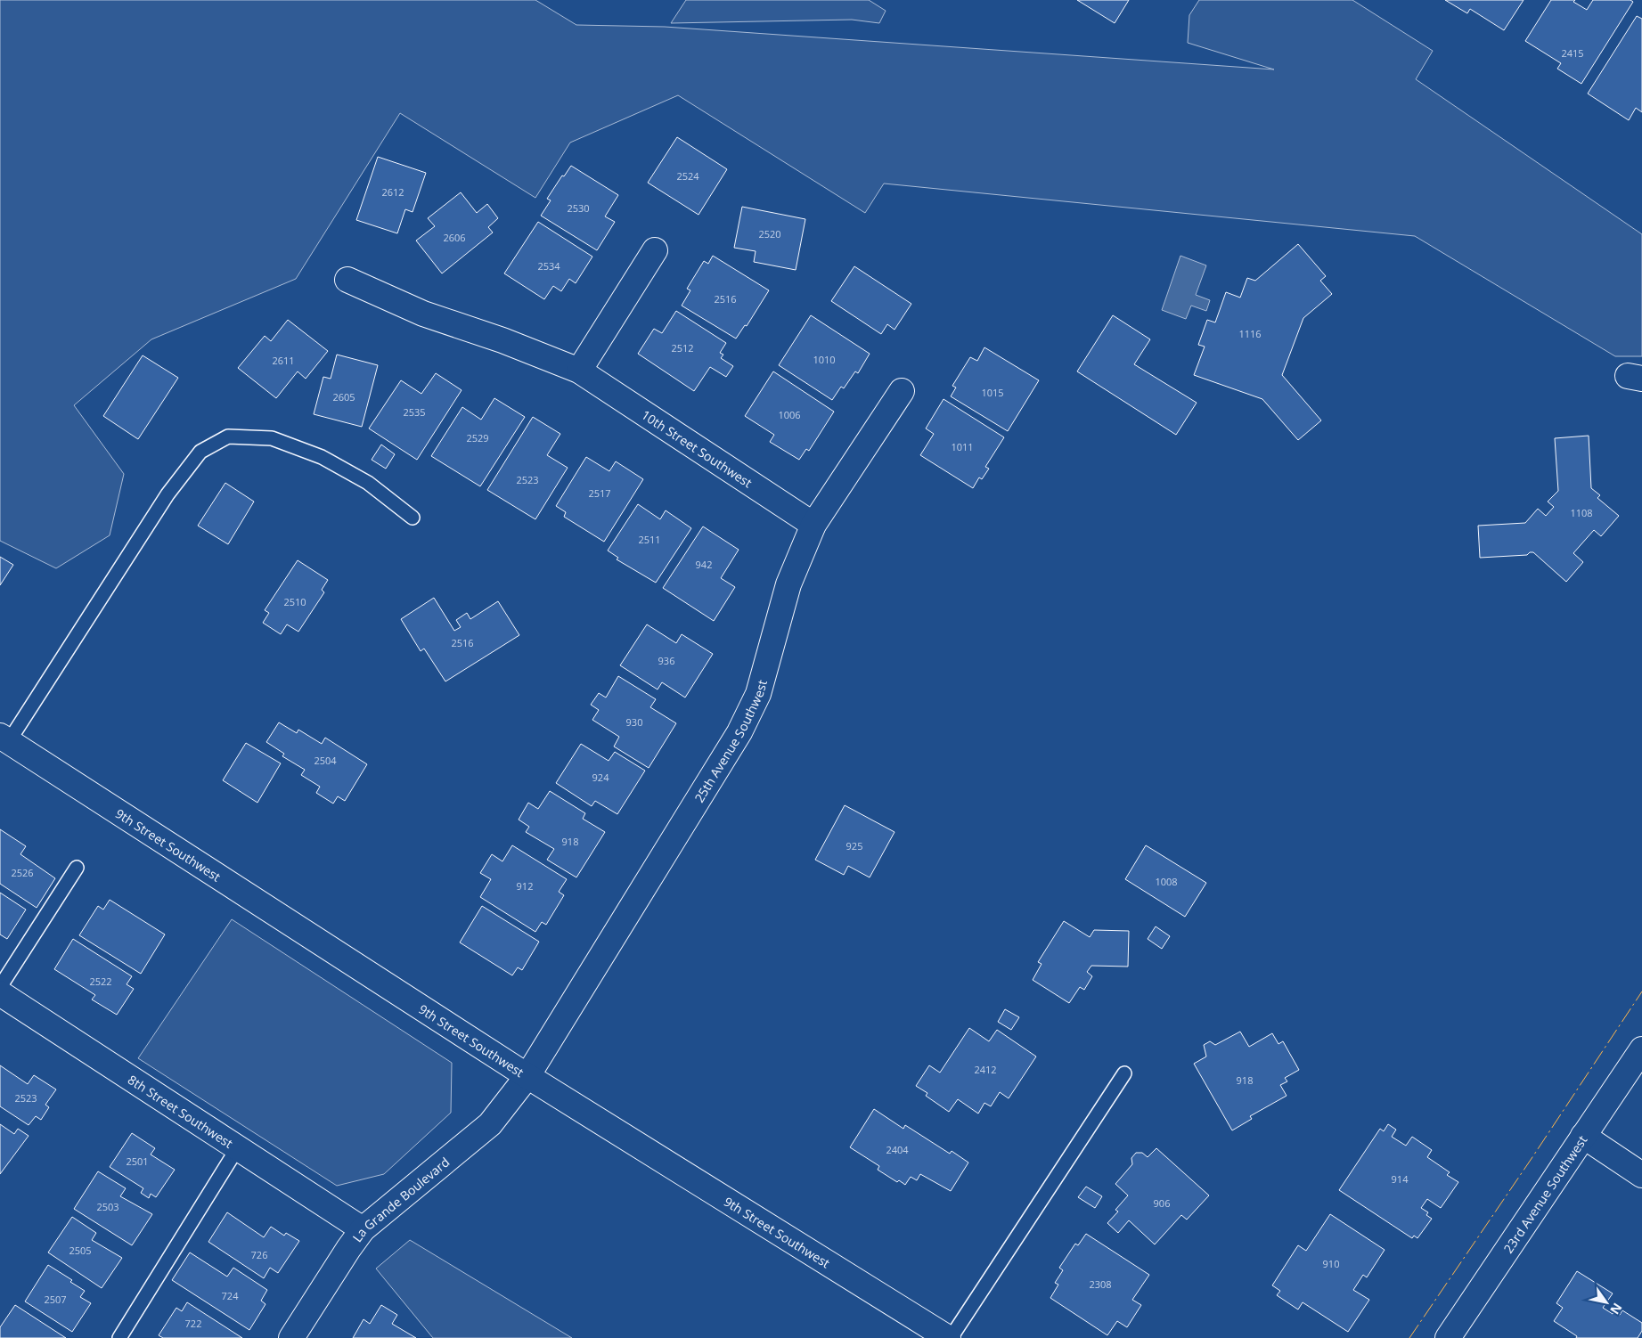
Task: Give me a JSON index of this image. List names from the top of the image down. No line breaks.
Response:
{"streets":{"street":["10th Street Southwest","25th Avenue Southwest","9th Street Southwest","8th Street Southwest","23rd Avenue Southwest","La Grande Boulevard"]},"crossings":[["10th Street Southwest","25th Avenue Southwest"],["25th Avenue Southwest","9th Street Southwest"],["25th Avenue Southwest","La Grande Boulevard"],["9th Street Southwest","La Grande Boulevard"],["8th Street Southwest","La Grande Boulevard"]],"house_numbers":["2415","2524","2612","2530","2520","2606","2534","2516","1116","2512","1010","2611","1015","2605","2535","1006","2529","1011","2523","2517","1108","2511","942","2510","2516","936","930","2504","924","918","925","2526","1008","912","2522","2412","918","2523","2404","2501","914","906","2503","2505","726","910","2308","724","2507","722"],"north":"bottom right"}
